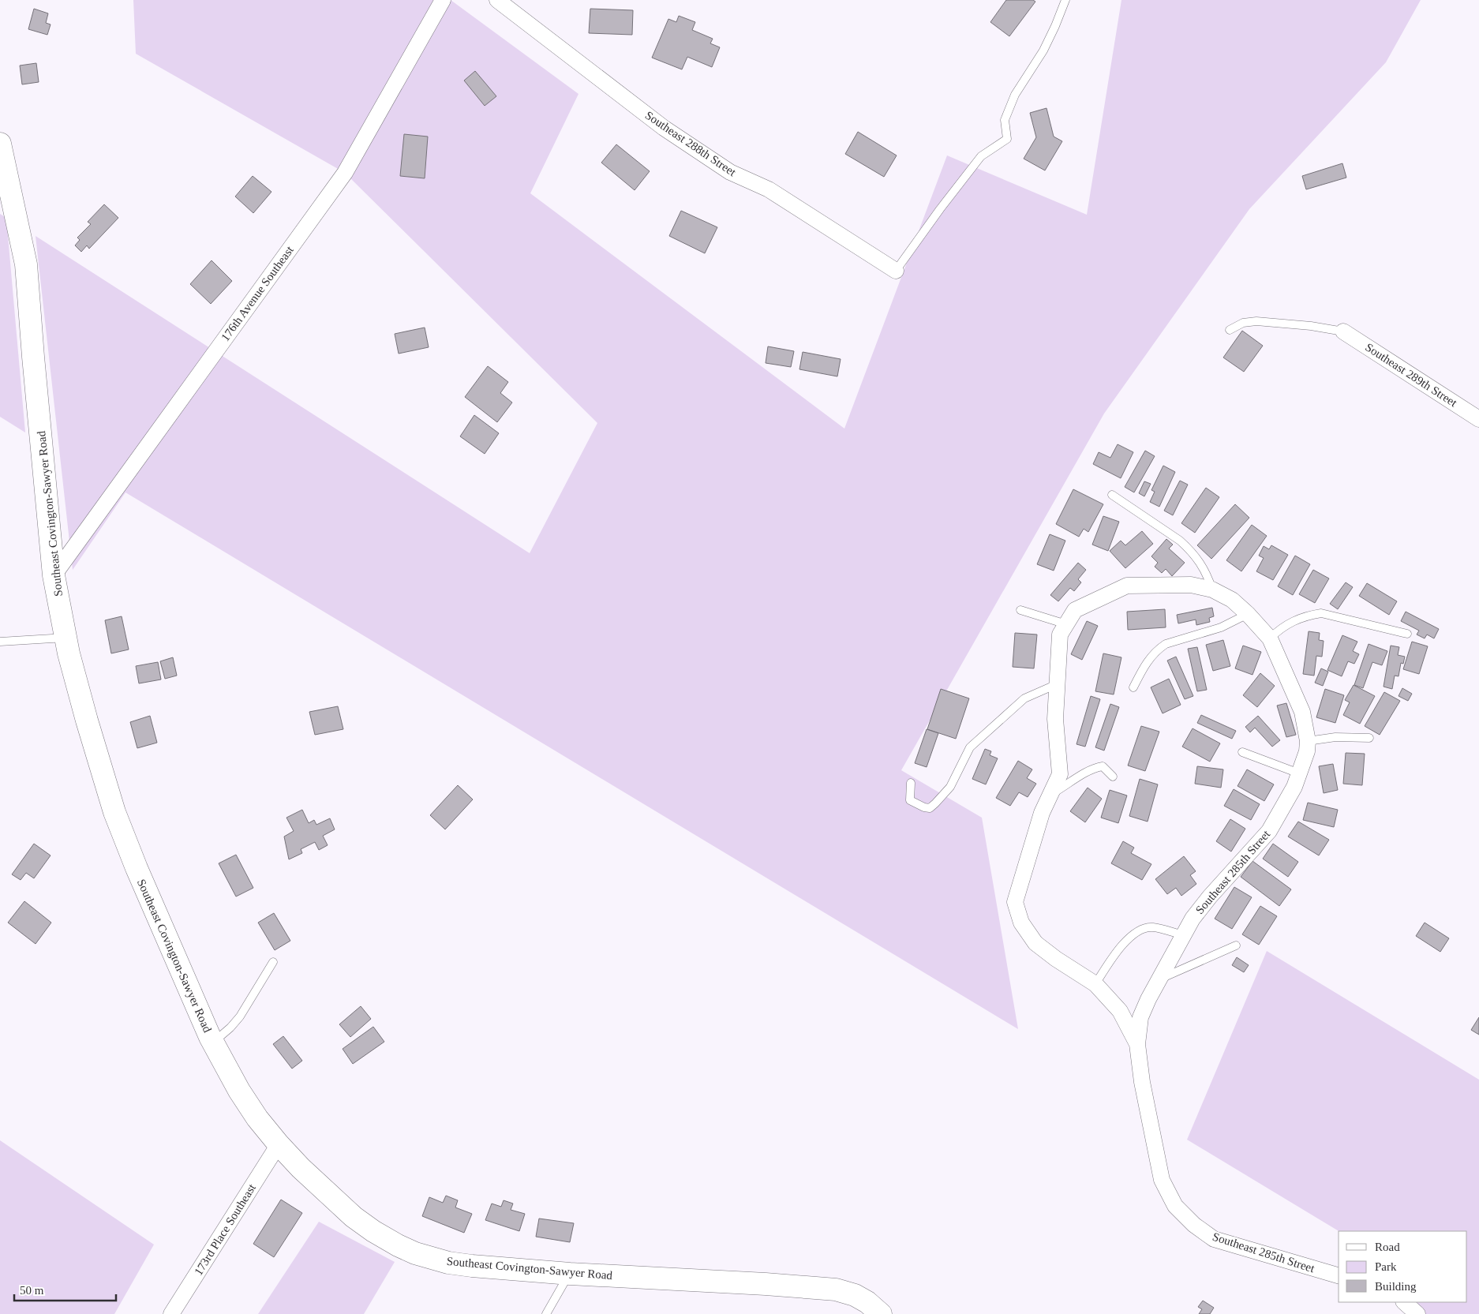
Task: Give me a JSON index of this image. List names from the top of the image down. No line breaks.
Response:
{"streets":{"street":["Southeast 288th Street","176th Avenue Southeast","Southeast 289th Street","Southeast Covington-Sawyer Road","Southeast 285th Street","173rd Place Southeast"]},"crossings":[["176th Avenue Southeast","Southeast Covington-Sawyer Road"],["Southeast Covington-Sawyer Road","173rd Place Southeast"]],"legend":["Road","Park","Building"],"scale_bar":"50 m"}
